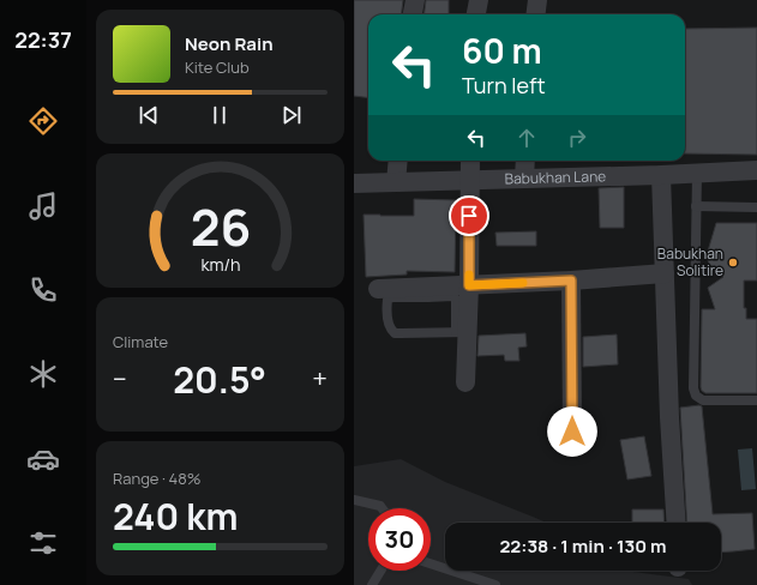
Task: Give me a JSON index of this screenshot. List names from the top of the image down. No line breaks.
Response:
{"streets":{"street":["Babukhan Lane"]},"places":["Babukhan Solitire"],"page":{"tabs":"22:37","turn":["60 m","Turn left"],"song":["Neon Rain","Kite Club"],"tile":["Climate",["Range · 48%","240 km"]],"heat":["−","20.5°","+"],"limit":"30","trip":"22:38 · 1 min · 130 m","gauge":["26","km/h"]}}
